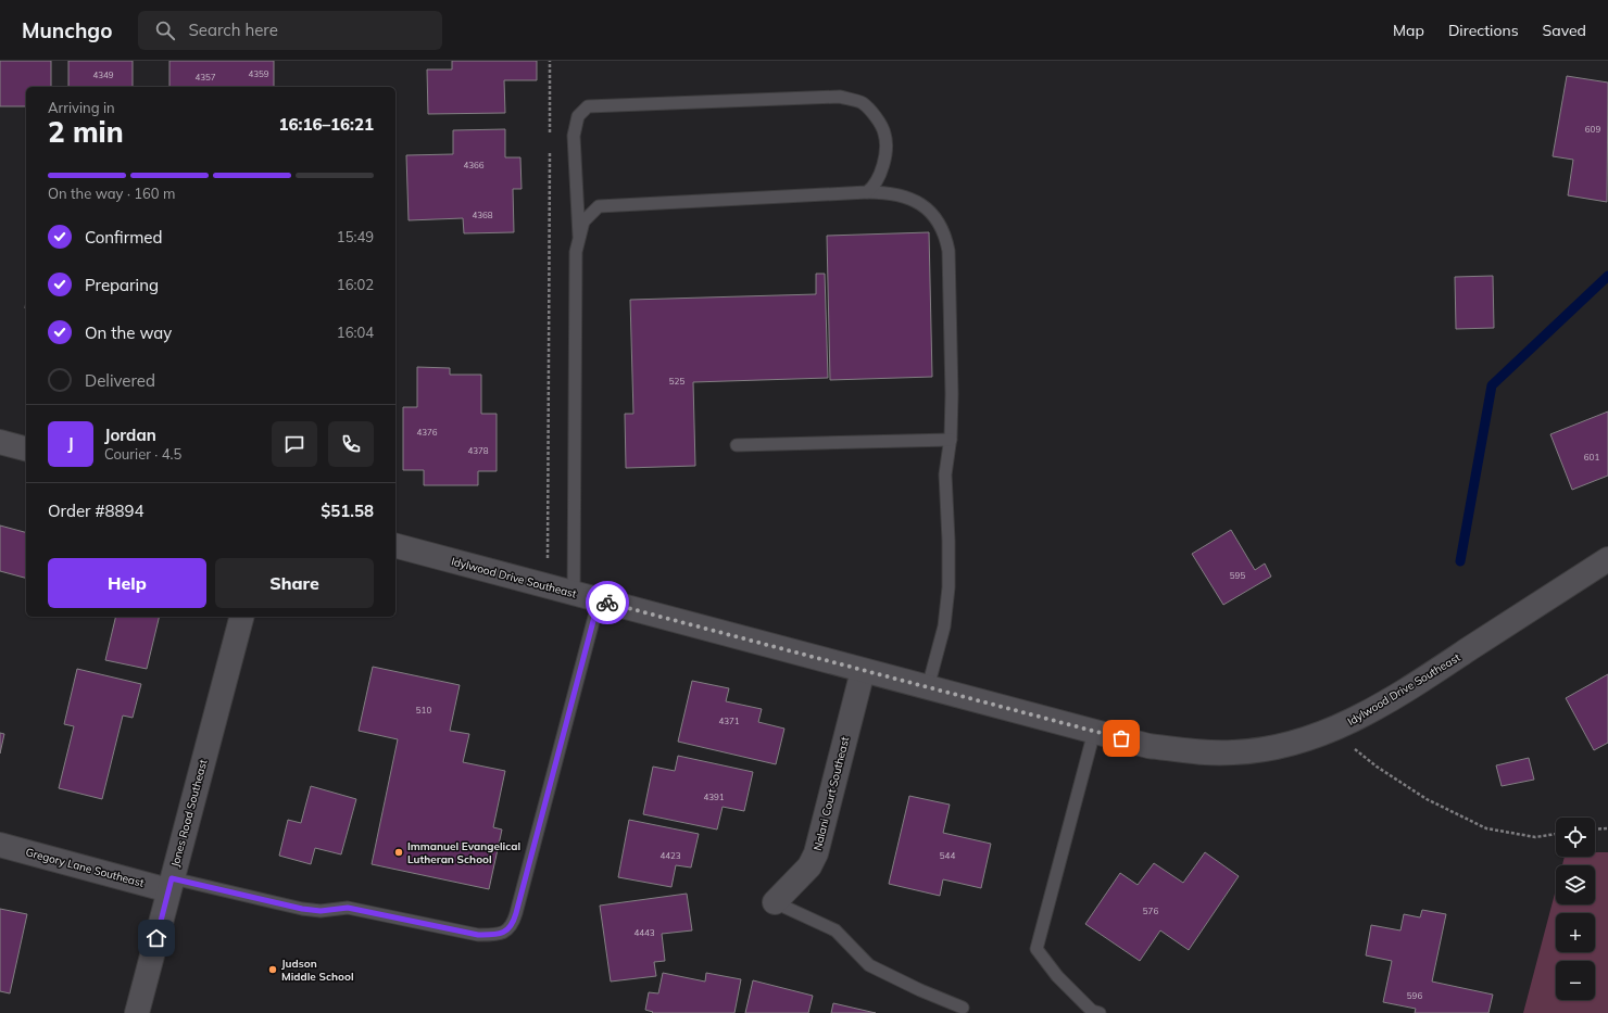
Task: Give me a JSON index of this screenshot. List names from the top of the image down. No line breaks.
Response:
{"streets":{"street":["Idylwood Drive Southeast","Nalani Court Southeast","Jones Road Southeast","Gregory Lane Southeast"]},"crossings":[["Idylwood Drive Southeast","Nalani Court Southeast"],["Jones Road Southeast","Gregory Lane Southeast"]],"places":["Immanuel Evangelical Lutheran School","Judson Middle School"],"house_numbers":["4359","4349","4357","609","4366","4368","525","4376","4378","601","595","510","4371","4391","4423","544","576","4443","596"],"page":{"header":"Munchgo","search":"Search here","nav":["Map","Directions","Saved"],"heading":["2 min","Arriving in","16:16–16:21"],"panel":["Jordan","Courier · 4.5","Order #8894","$51.58"],"bar":"On the way · 160 m","list":[["Confirmed","15:49"],["Preparing","16:02"],["On the way","16:04"],"Delivered"],"round":"J","buttons":["Help","Share"],"map_buttons":["+","−"]}}
